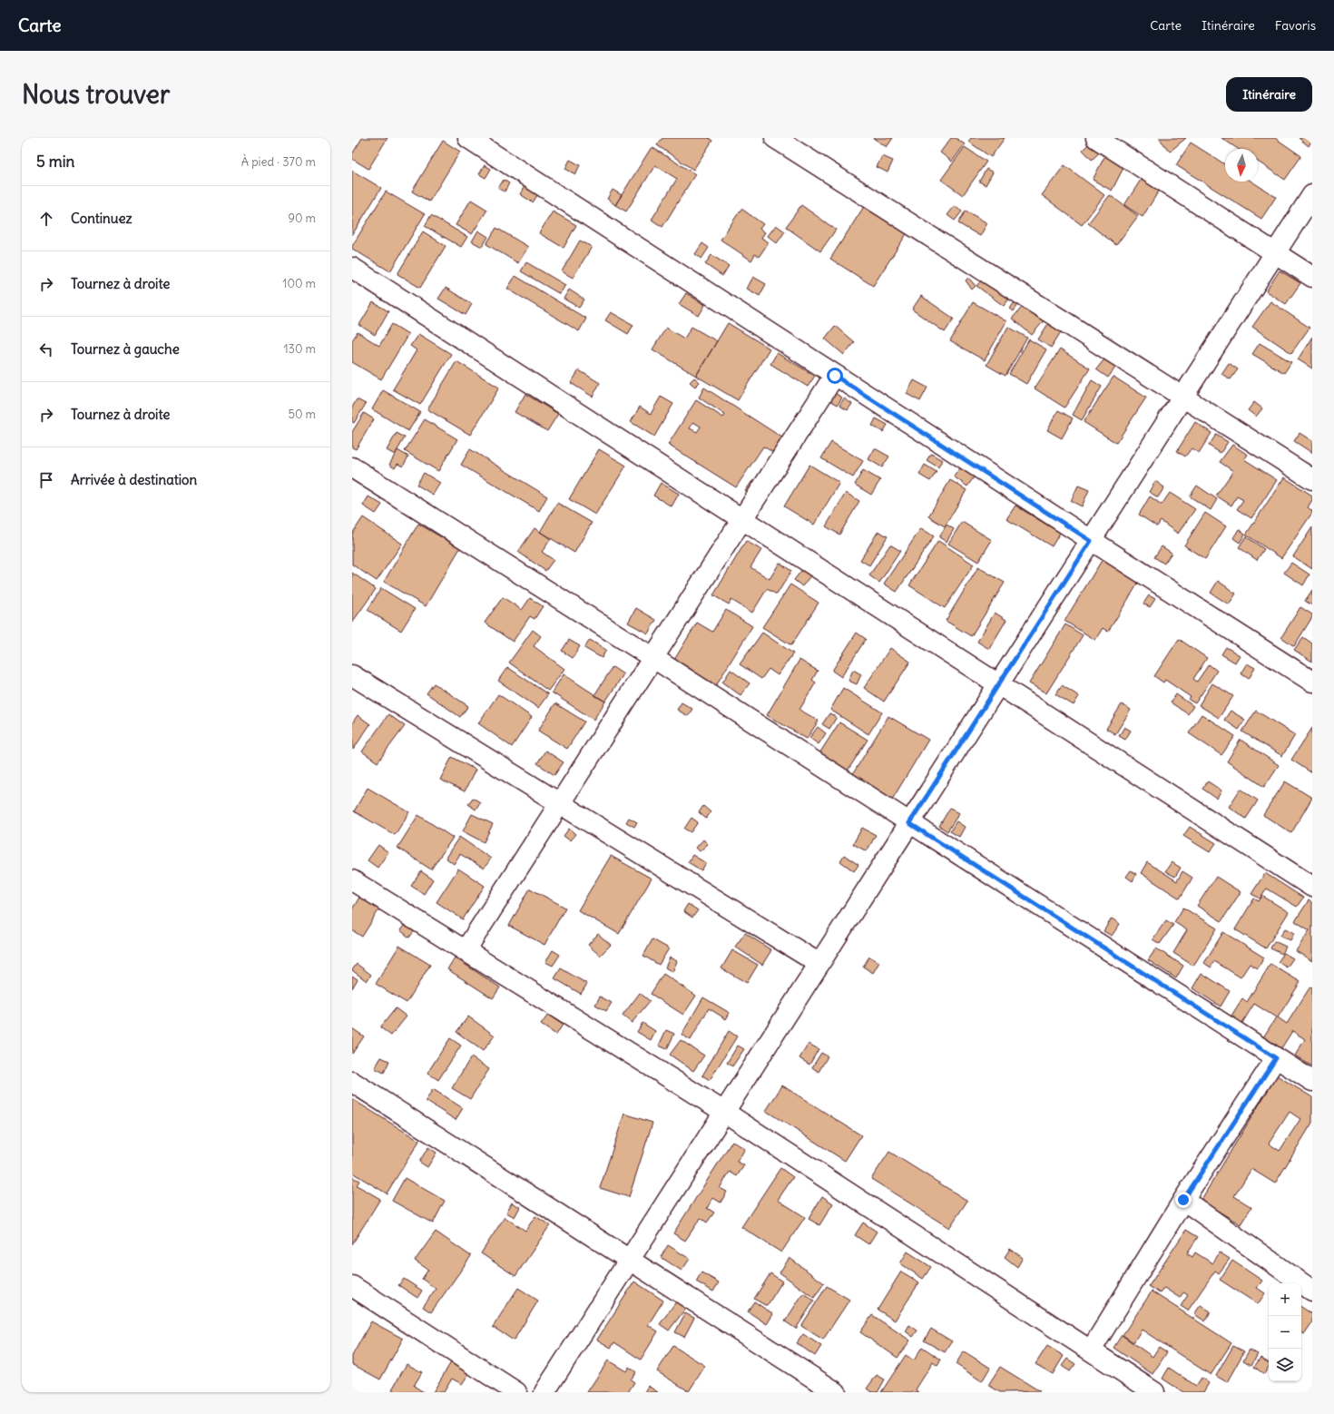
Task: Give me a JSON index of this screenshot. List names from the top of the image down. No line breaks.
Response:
{"north":"bottom","page":{"header":"Carte","nav":["Carte","Itinéraire","Favoris"],"buttons":"Itinéraire","title":"Nous trouver","heading":["5 min","À pied · 370 m"],"list":[["Continuez","90 m"],["Tournez à droite","100 m"],["Tournez à gauche","130 m"],["Tournez à droite","50 m"],"Arrivée à destination"],"map_buttons":["+","−"]}}
